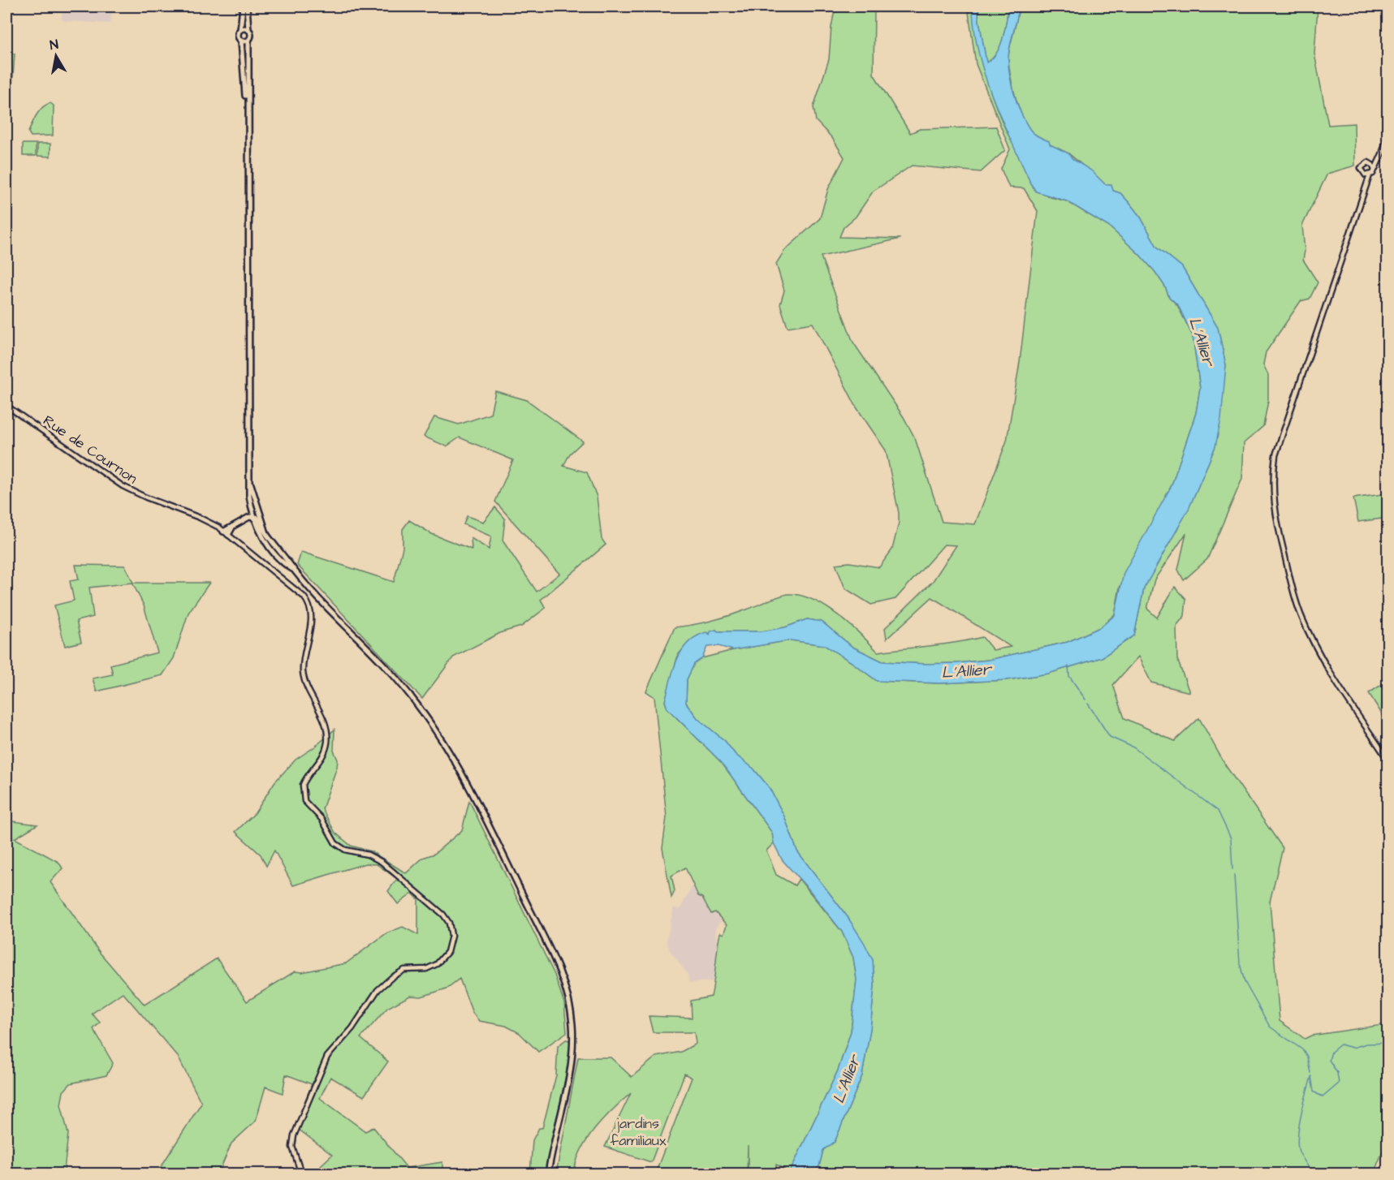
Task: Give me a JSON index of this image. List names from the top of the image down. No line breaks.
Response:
{"streets":{"street":["Rue de Cournon"]},"water":["L'Allier"],"parks":["jardins familiaux"],"north":"top"}
